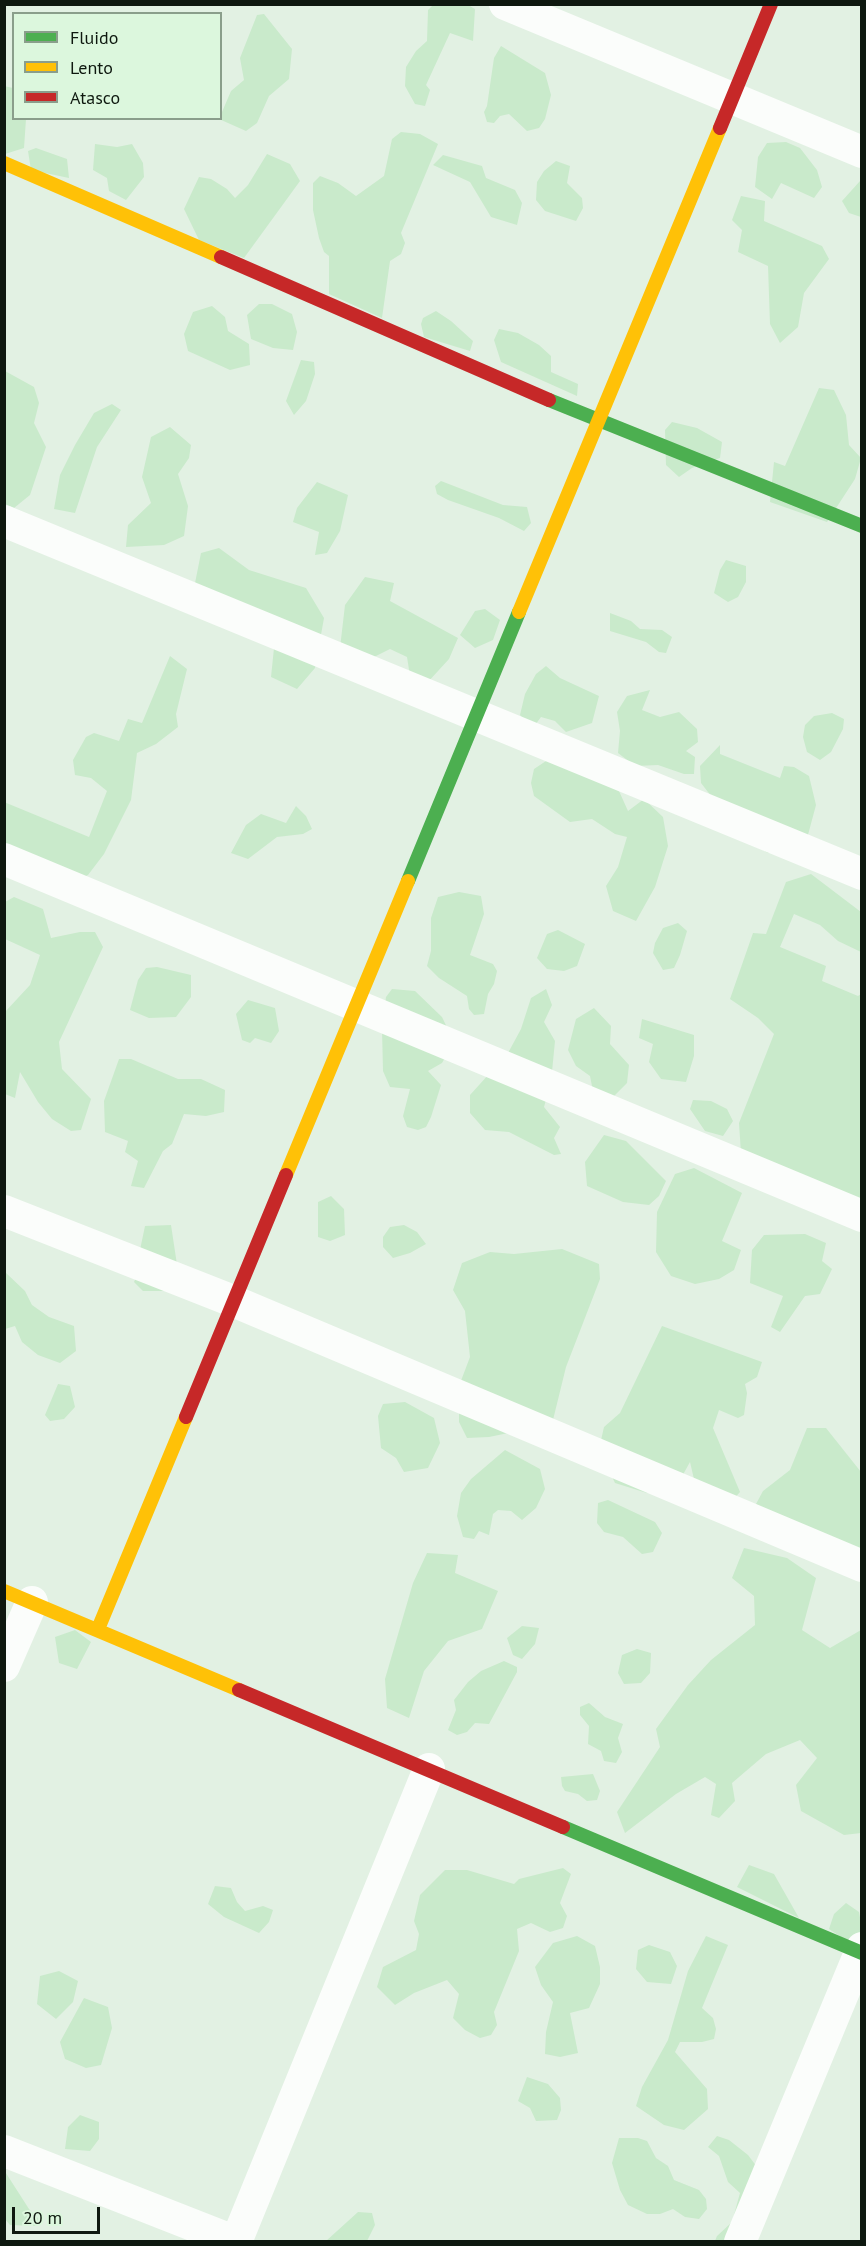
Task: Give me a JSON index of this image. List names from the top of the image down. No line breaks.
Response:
{"legend":["Fluido","Lento","Atasco"],"scale_bar":"20 m"}
